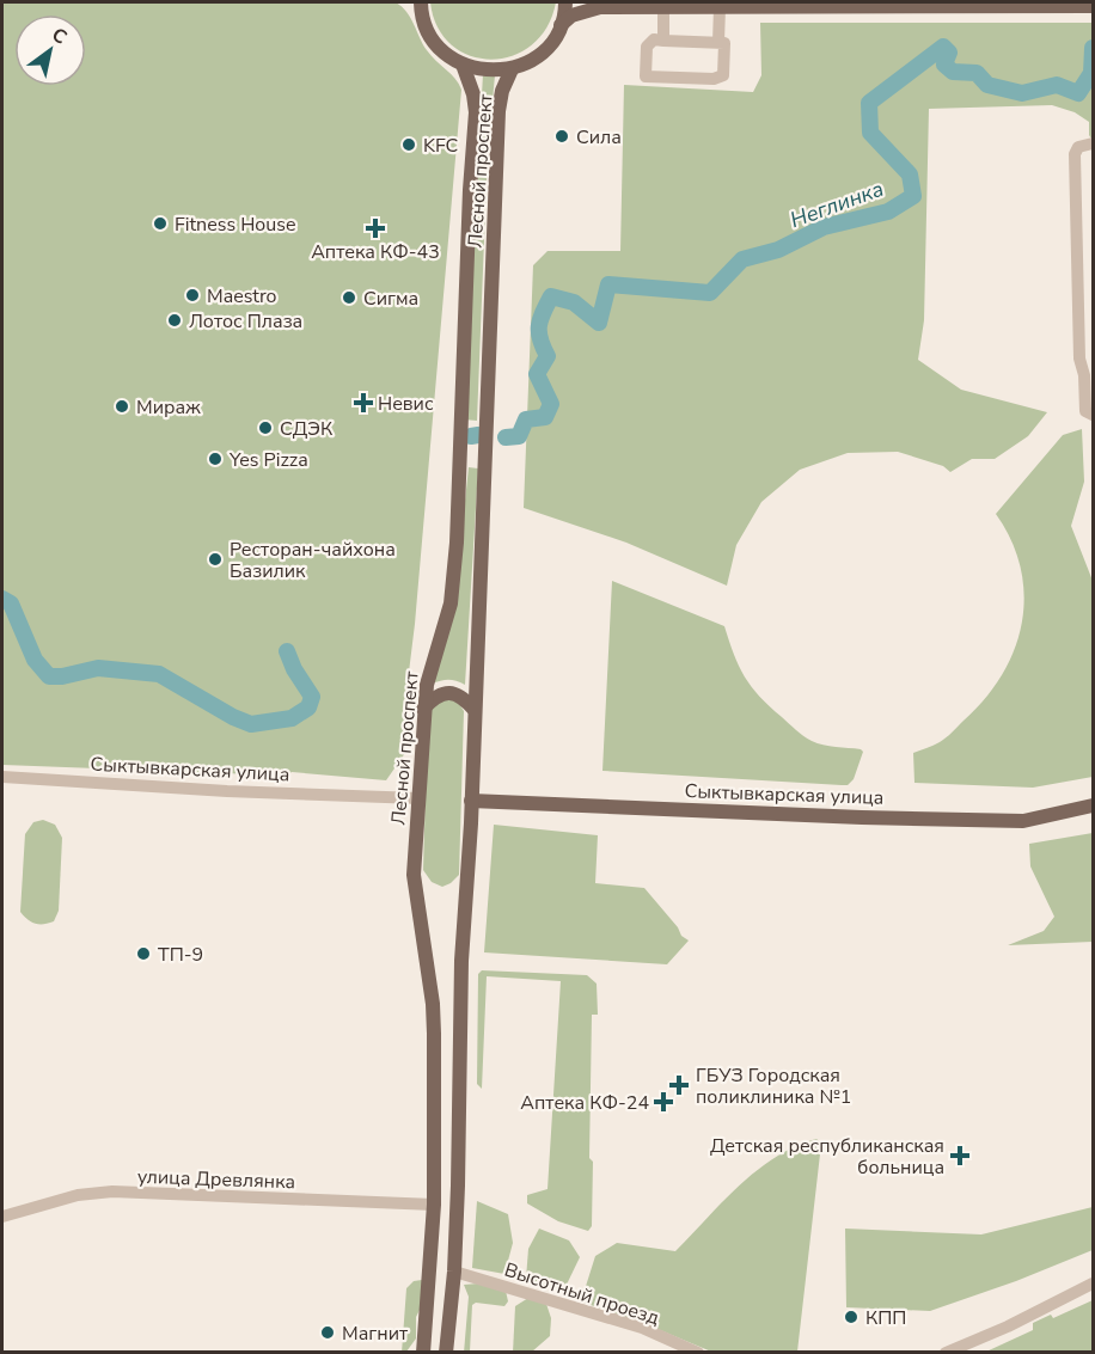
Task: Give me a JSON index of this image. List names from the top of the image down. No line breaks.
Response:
{"streets":{"main road":["Лесной проспект","Сыктывкарская улица"],"street":["улица Древлянка","Высотный проезд"]},"crossings":[["Лесной проспект","Сыктывкарская улица"],["Лесной проспект","улица Древлянка"],["Лесной проспект","Высотный проезд"]],"water":["Неглинка"],"places":{"other":["Сила","KFC","Fitness House","Maestro","Сигма","Лотос Плаза","Мираж","СДЭК","Yes Pizza","Ресторан-чайхона Базилик","ТП-9","КПП","Магнит"],"health":["Аптека КФ-43","Невис","ГБУЗ Городская поликлиника №1","Аптека КФ-24","Детская республиканская больница"]},"north":"top right"}
